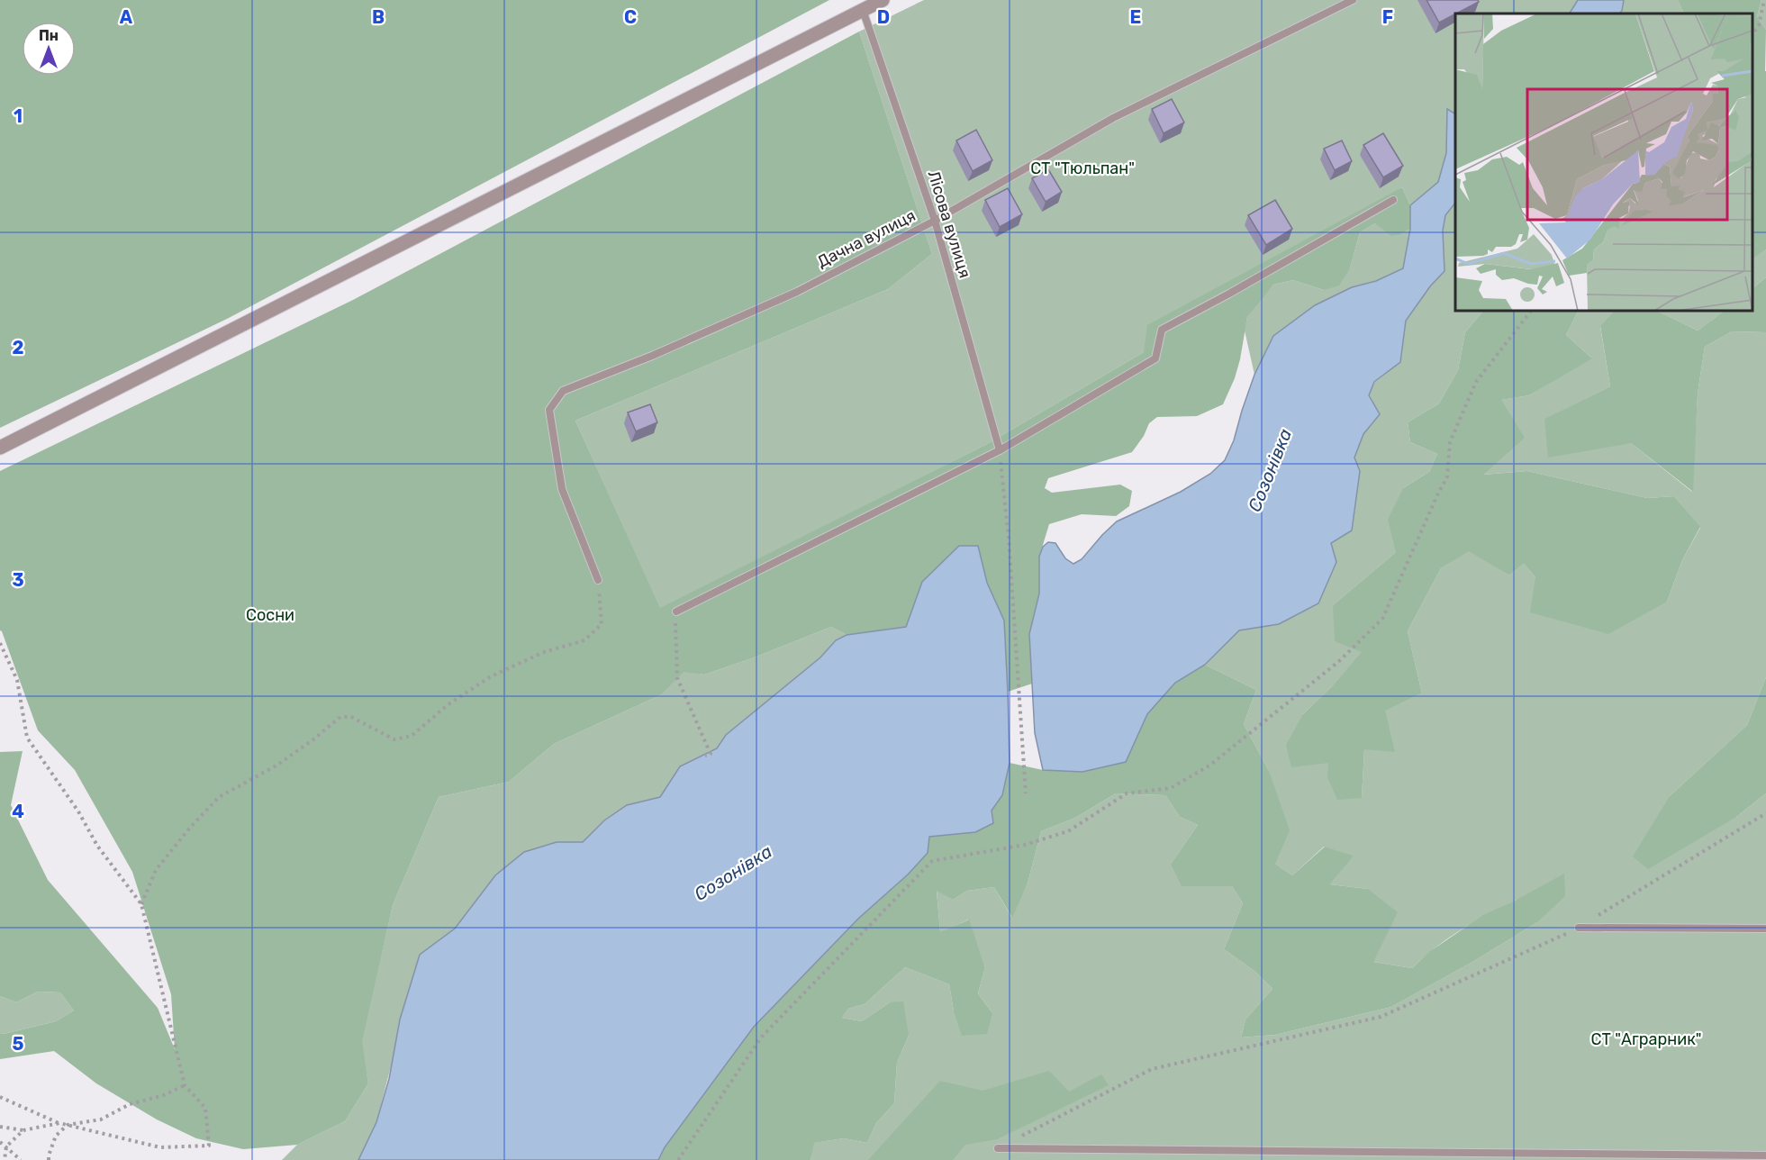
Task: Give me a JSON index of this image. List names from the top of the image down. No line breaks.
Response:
{"streets":{"lane":["Лісова вулиця","Дачна вулиця"]},"crossings":[["Лісова вулиця","Дачна вулиця"]],"water":["Созонівка"],"parks":["СТ \"Тюльпан\"","Сосни","СТ \"Аграрник\""],"north":"top","grid":{"columns":["A","B","C","D","E","F"],"rows":["1","2","3","4","5"]}}
